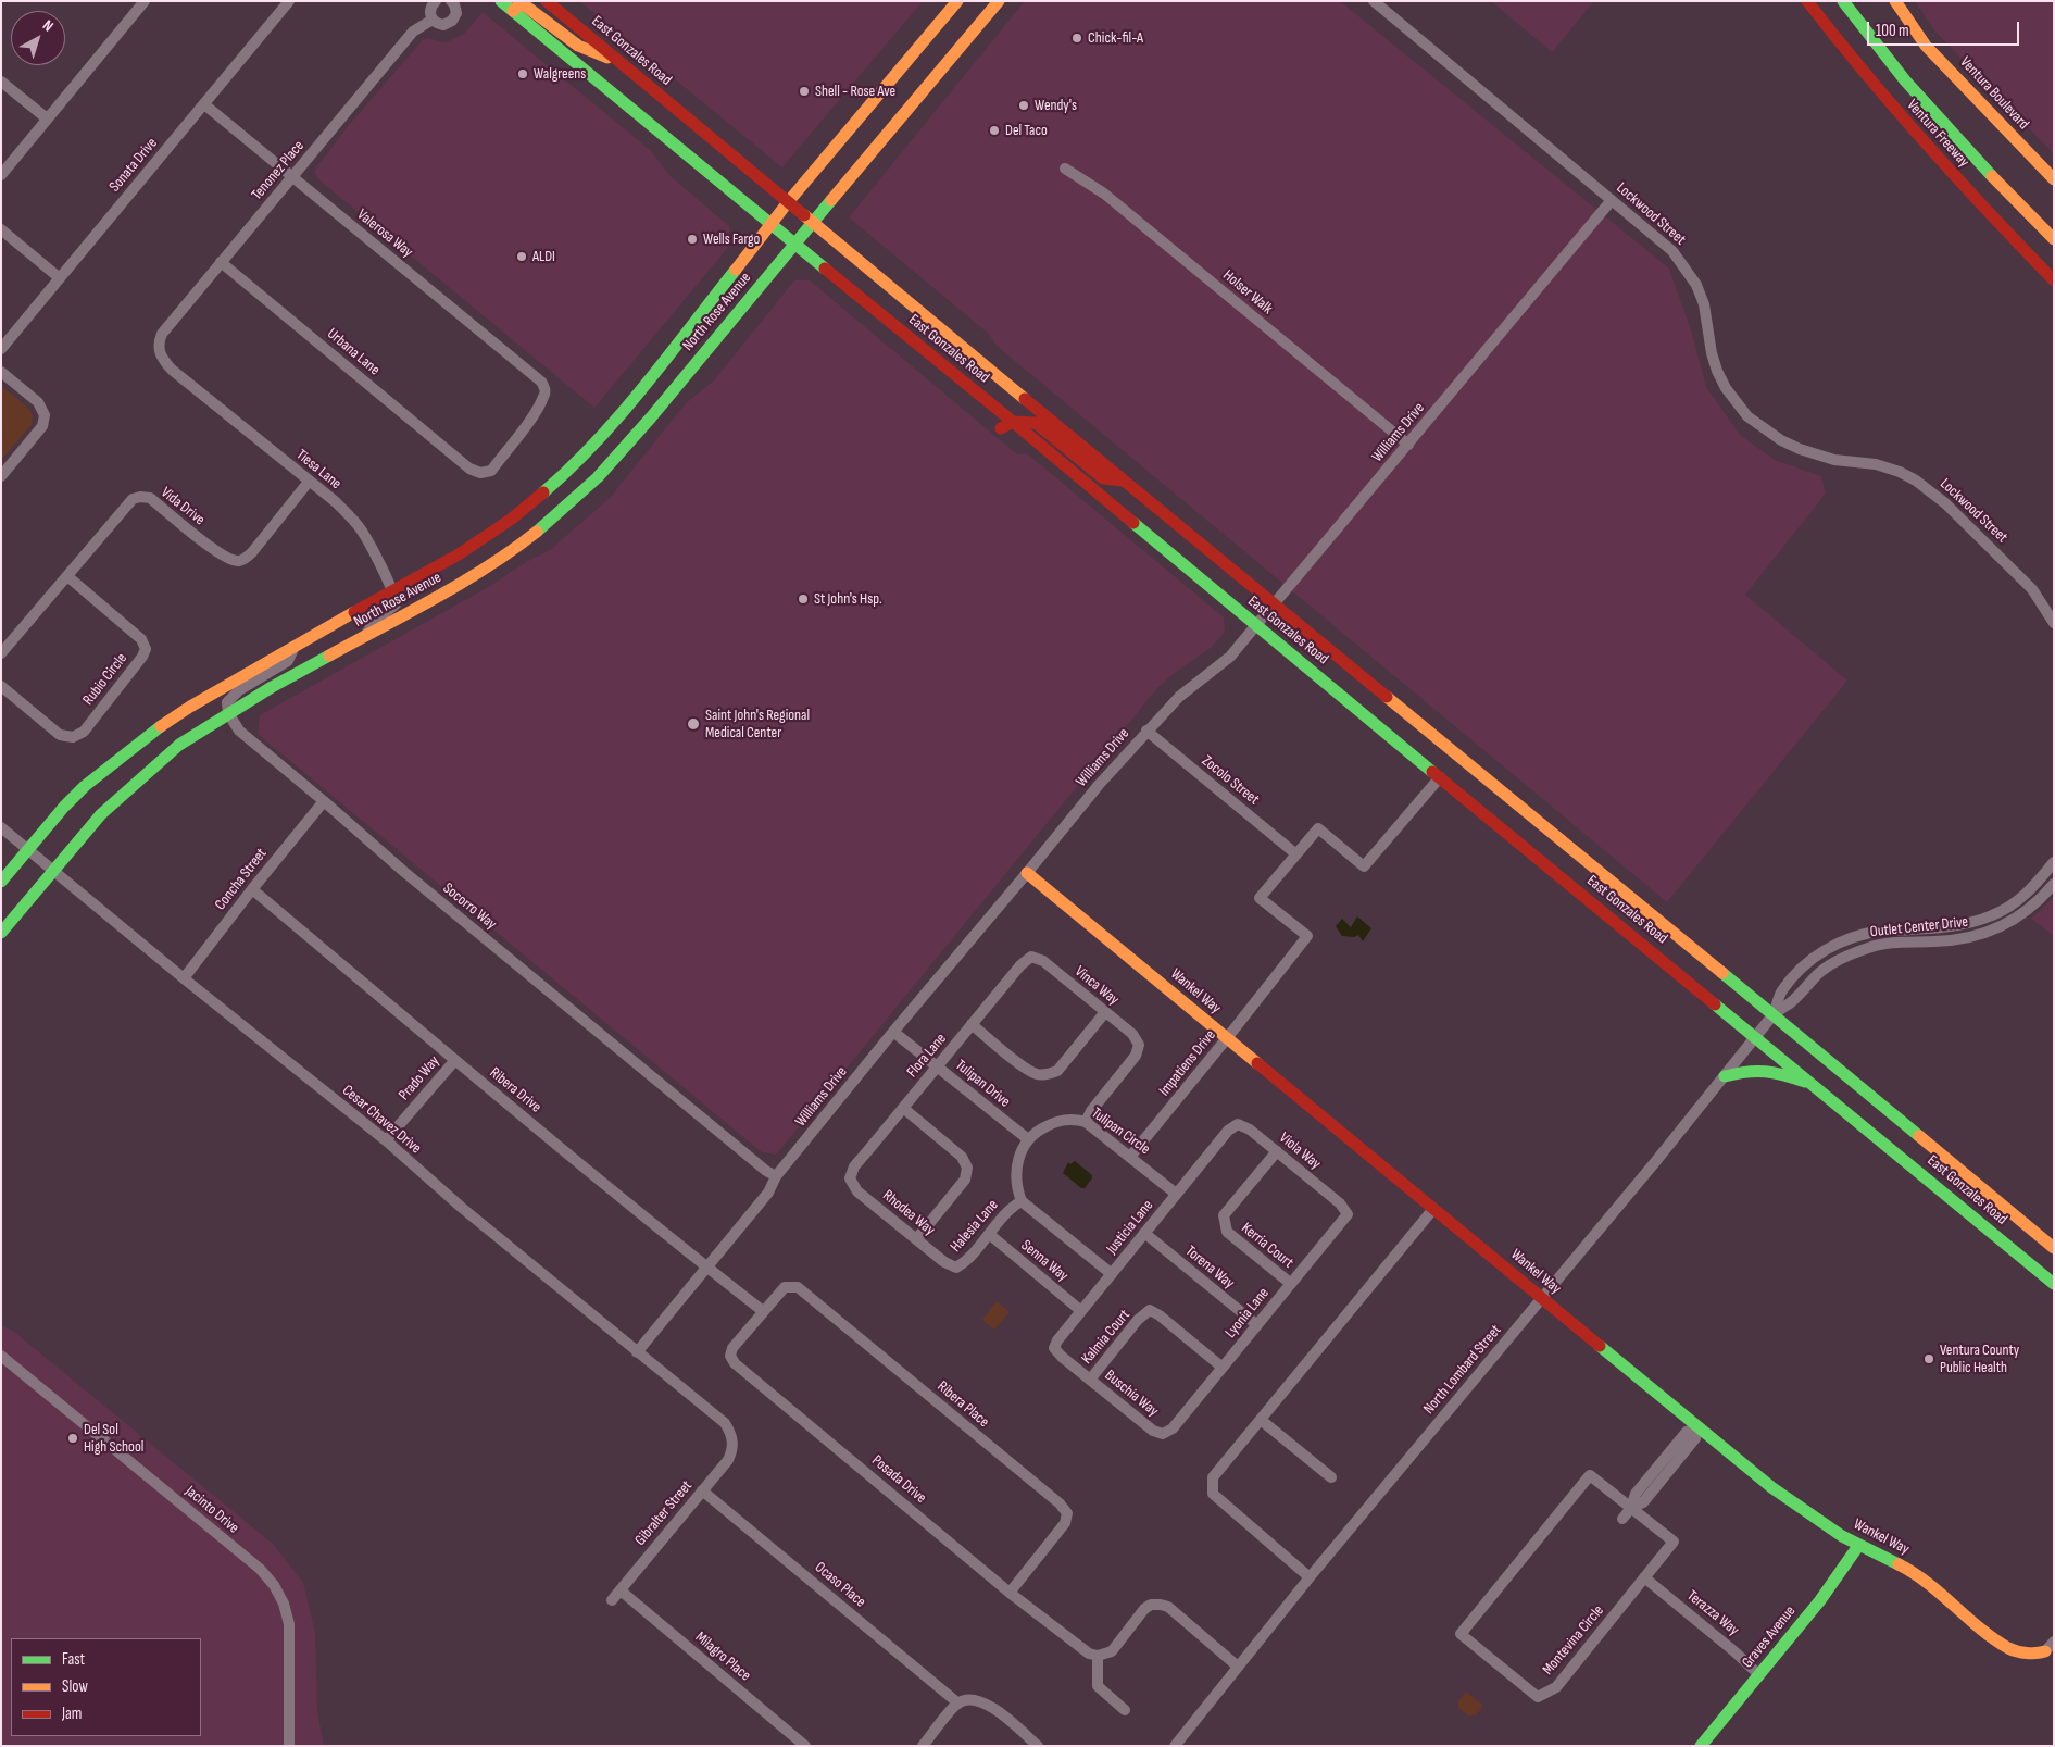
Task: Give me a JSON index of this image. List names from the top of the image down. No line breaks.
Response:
{"streets":{"main road":["East Gonzales Road","Ventura Boulevard","Ventura Freeway","North Rose Avenue","Wankel Way","Graves Avenue"],"street":["Sonata Drive","Tenonez Place","Lockwood Street","Valerosa Way","Holser Walk","Urbana Lane","Williams Drive","Tiesa Lane","Vida Drive","Rubio Circle","Zocolo Street","Concha Street","Socorro Way","Outlet Center Drive","Vinca Way","Flora Lane","Impatiens Drive","Prado Way","Tulipan Drive","Ribera Drive","Cesar Chavez Drive","Tulipan Circle","Viola Way","Rhodea Way","Halesia Lane","Justicia Lane","Kerria Court","Senna Way","Torena Way","Lyonia Lane","Kalmia Court","North Lombard Street","Buschia Way","Ribera Place","Posada Drive","Jacinto Drive","Gibralter Street","Ocaso Place","Terazza Way","Montevina Circle","Milagro Place"]},"crossings":[["East Gonzales Road","North Rose Avenue"],["East Gonzales Road","Williams Drive"],["East Gonzales Road","Outlet Center Drive"],["East Gonzales Road","North Lombard Street"],["Sonata Drive","Valerosa Way"],["Tenonez Place","Valerosa Way"],["Tenonez Place","Urbana Lane"],["Tenonez Place","Tiesa Lane"],["Lockwood Street","Williams Drive"],["Valerosa Way","Urbana Lane"],["Holser Walk","Williams Drive"],["North Rose Avenue","Tiesa Lane"],["North Rose Avenue","Socorro Way"],["North Rose Avenue","Cesar Chavez Drive"],["Williams Drive","Zocolo Street"],["Williams Drive","Socorro Way"],["Williams Drive","Wankel Way"],["Williams Drive","Tulipan Drive"],["Williams Drive","Ribera Drive"],["Williams Drive","Cesar Chavez Drive"],["Tiesa Lane","Vida Drive"],["Vida Drive","Rubio Circle"],["Zocolo Street","Impatiens Drive"],["Concha Street","Socorro Way"],["Concha Street","Ribera Drive"],["Concha Street","Cesar Chavez Drive"],["Outlet Center Drive","North Lombard Street"],["Vinca Way","Flora Lane"],["Vinca Way","Tulipan Circle"],["Wankel Way","Impatiens Drive"],["Wankel Way","North Lombard Street"],["Wankel Way","Graves Avenue"],["Flora Lane","Tulipan Drive"],["Flora Lane","Rhodea Way"],["Impatiens Drive","Tulipan Circle"],["Prado Way","Ribera Drive"],["Prado Way","Cesar Chavez Drive"],["Tulipan Drive","Tulipan Circle"],["Ribera Drive","Ribera Place"],["Ribera Drive","Posada Drive"],["Cesar Chavez Drive","Gibralter Street"],["Tulipan Circle","Justicia Lane"],["Viola Way","Justicia Lane"],["Viola Way","Kerria Court"],["Viola Way","Lyonia Lane"],["Rhodea Way","Halesia Lane"],["Halesia Lane","Senna Way"],["Justicia Lane","Senna Way"],["Justicia Lane","Torena Way"],["Justicia Lane","Buschia Way"],["Kerria Court","Lyonia Lane"],["Torena Way","Lyonia Lane"],["Lyonia Lane","Kalmia Court"],["Lyonia Lane","Buschia Way"],["Kalmia Court","Buschia Way"],["Ribera Place","Posada Drive"],["Gibralter Street","Ocaso Place"],["Gibralter Street","Milagro Place"],["Terazza Way","Graves Avenue"],["Terazza Way","Montevina Circle"]],"places":["Chick-fil-A","Walgreens","Shell - Rose Ave","Wendy's","Del Taco","Wells Fargo","ALDI","St John's Hsp.","Saint John's Regional Medical Center","Ventura County Public Health","Del Sol High School"],"legend":["Fast","Slow","Jam"],"scale_bar":"100 m","north":"top right"}
